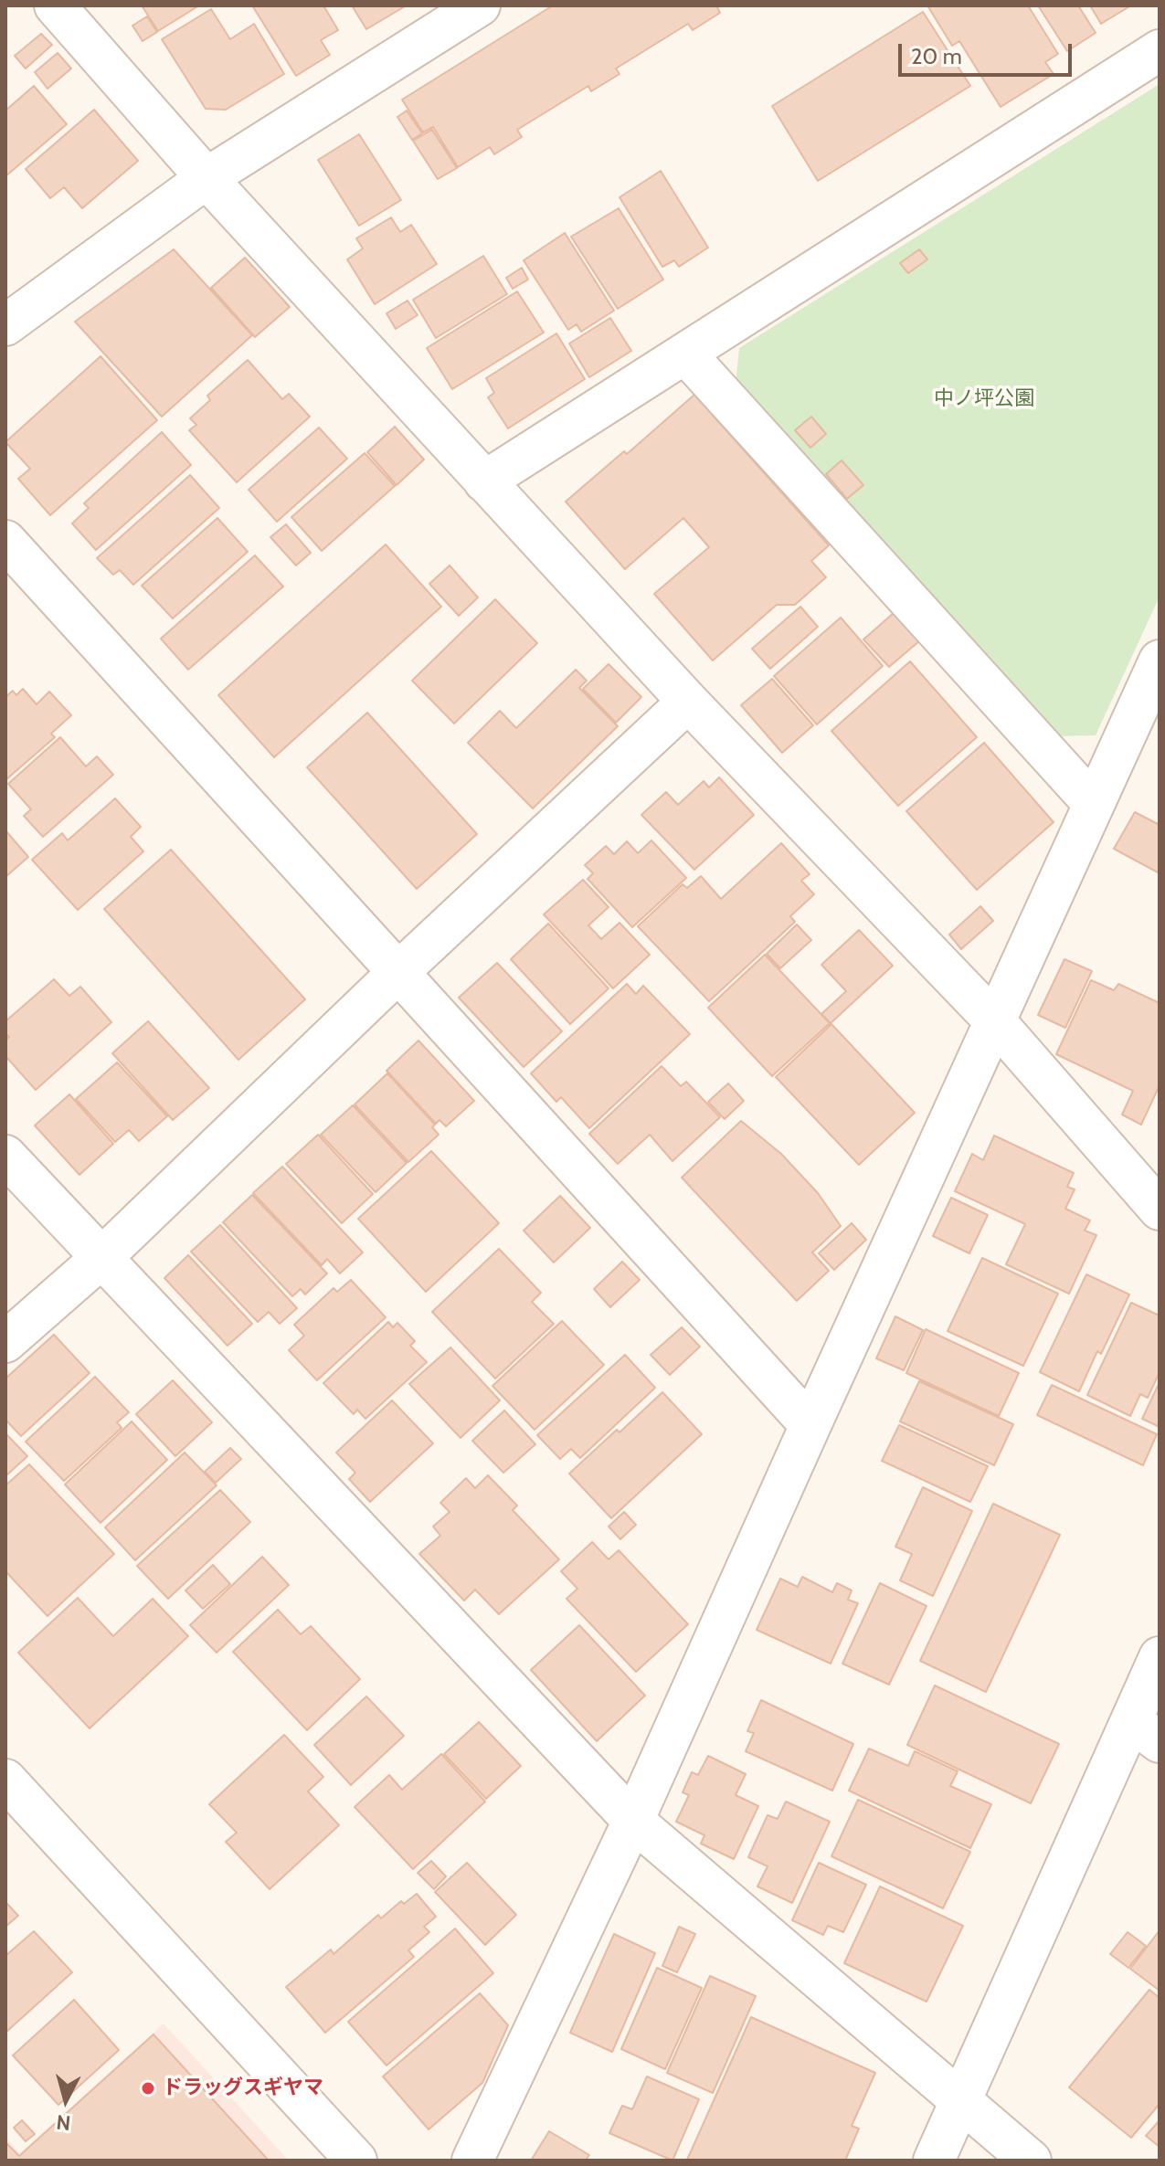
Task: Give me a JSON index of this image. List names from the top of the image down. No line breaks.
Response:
{"parks":["中ノ坪公園"],"places":["ドラッグスギヤマ"],"scale_bar":"20 m","north":"bottom"}
